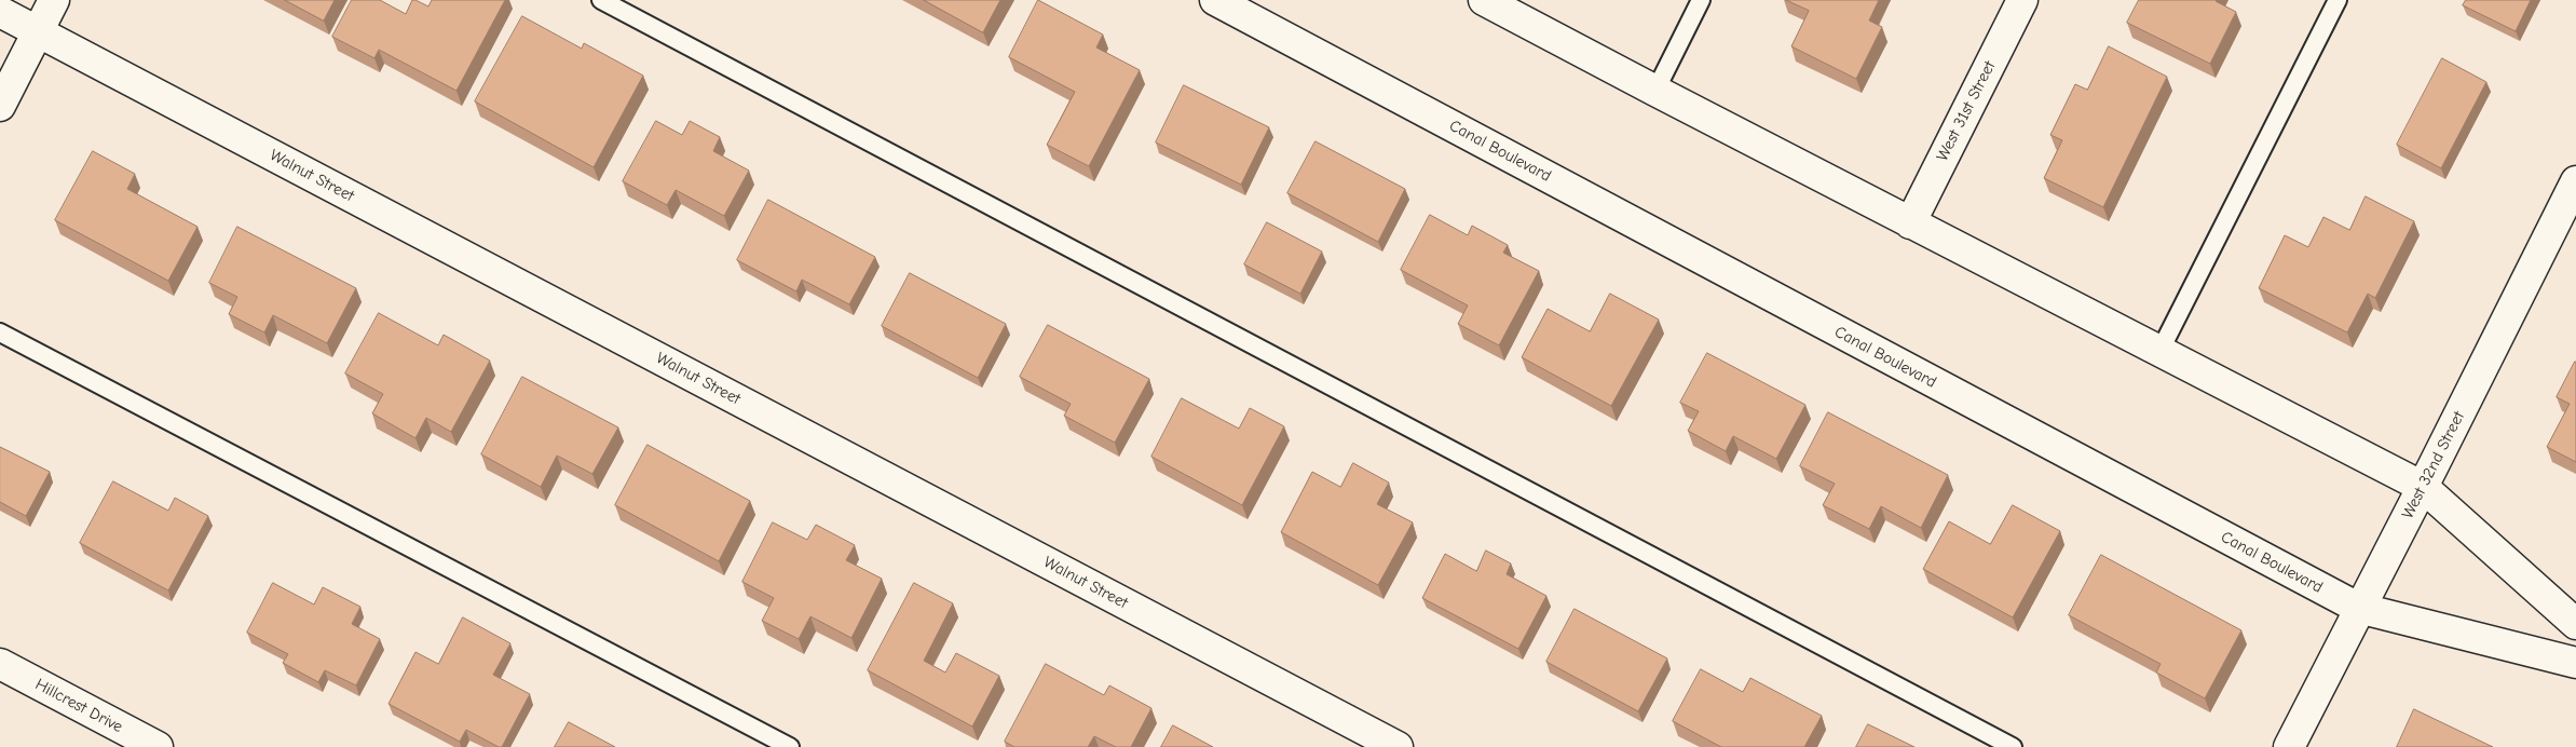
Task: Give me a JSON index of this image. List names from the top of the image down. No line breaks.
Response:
{"streets":{"street":["West 31st Street","Canal Boulevard","Walnut Street","West 32nd Street","Hillcrest Drive"]},"crossings":[["Canal Boulevard","West 32nd Street"]]}
